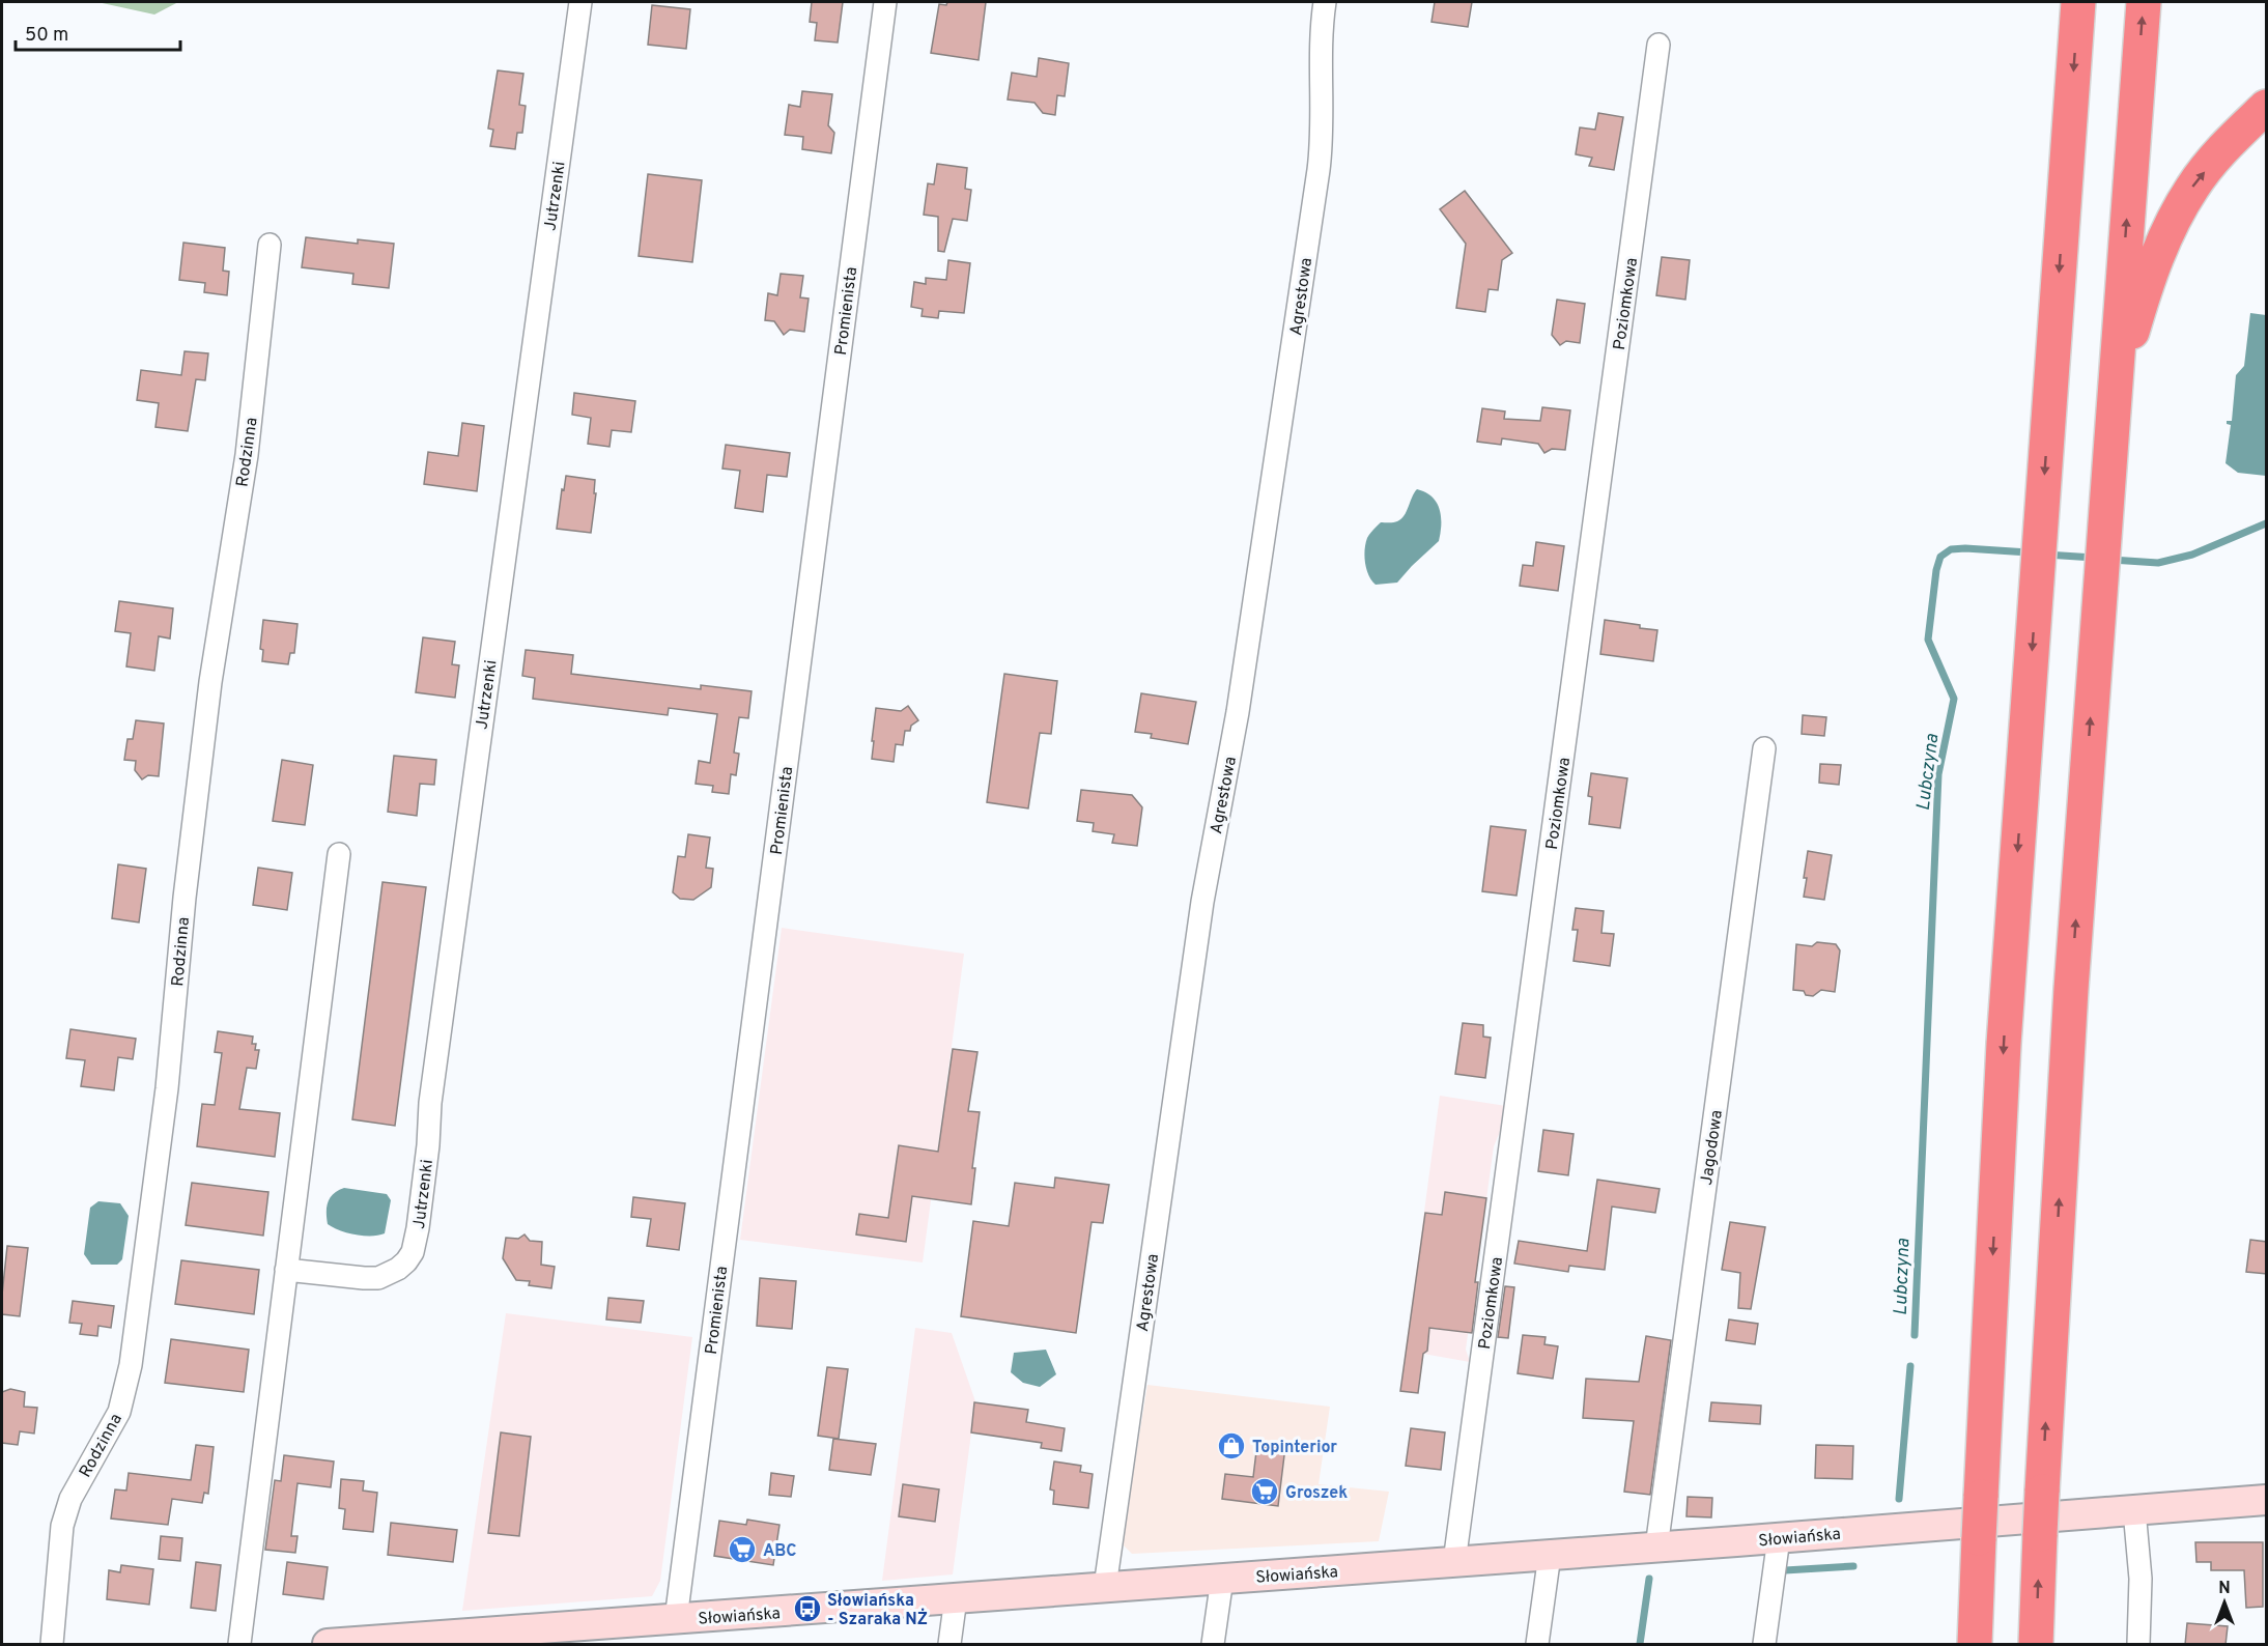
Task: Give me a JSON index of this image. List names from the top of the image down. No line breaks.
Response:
{"streets":{"street":["Jutrzenki","Agrestowa","Poziomkowa","Promienista","Rodzinna","Jagodowa","Słowiańska"]},"crossings":[["Agrestowa","Słowiańska"],["Poziomkowa","Słowiańska"],["Promienista","Słowiańska"],["Jagodowa","Słowiańska"]],"water":["Lubczyna"],"places":{"shop":["Topinterior"],"supermarket":["Groszek","ABC"],"bus stop":["Słowiańska - Szaraka NŻ"]},"scale_bar":"50 m","north":"top"}
